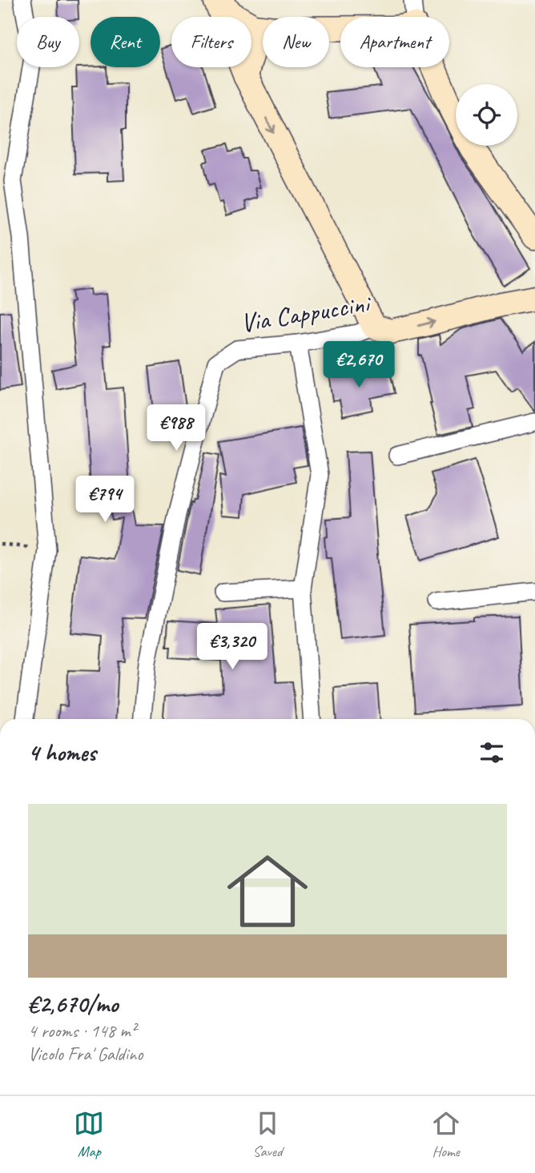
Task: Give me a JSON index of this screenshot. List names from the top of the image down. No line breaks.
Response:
{"streets":{"street":["Via Cappuccini"]},"page":{"chip":["Buy","Rent","Filters","New","Apartment"],"price":["€2,670","€988","€794","€3,320"],"heading":"4 homes","list":[{"name":"€2,670/mo","note":"4 rooms · 148 m² · Vicolo Fra' Galdino"}],"tabs":["Map","Saved","Home"]}}
